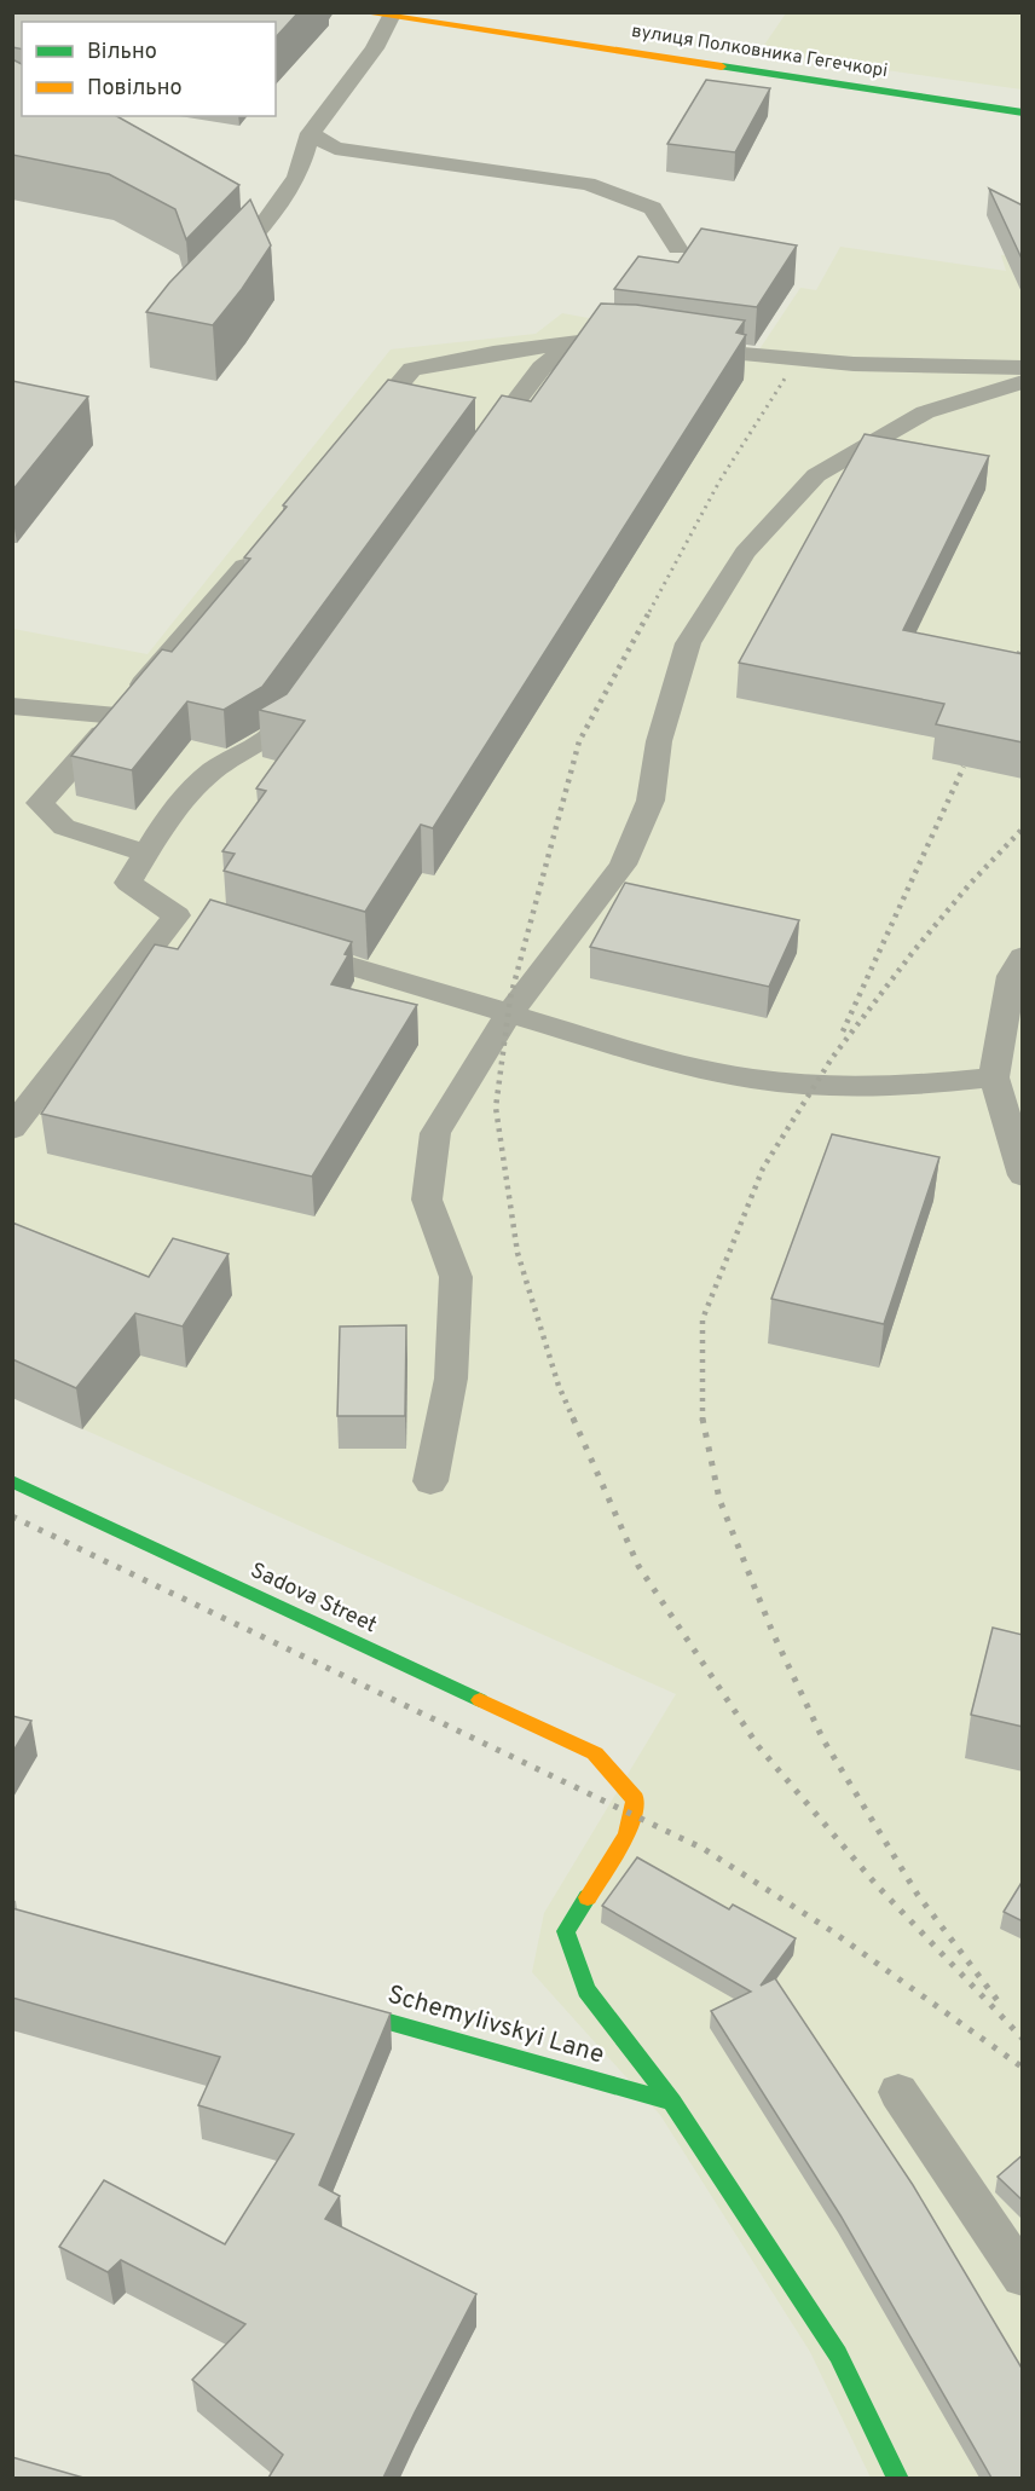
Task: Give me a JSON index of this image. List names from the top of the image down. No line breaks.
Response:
{"streets":{"street":["вулиця Полковника Гегечкорі","Sadova Street","Schemylivskyi Lane"]},"crossings":[["Sadova Street","Schemylivskyi Lane"]],"legend":["Вільно","Повільно"]}
